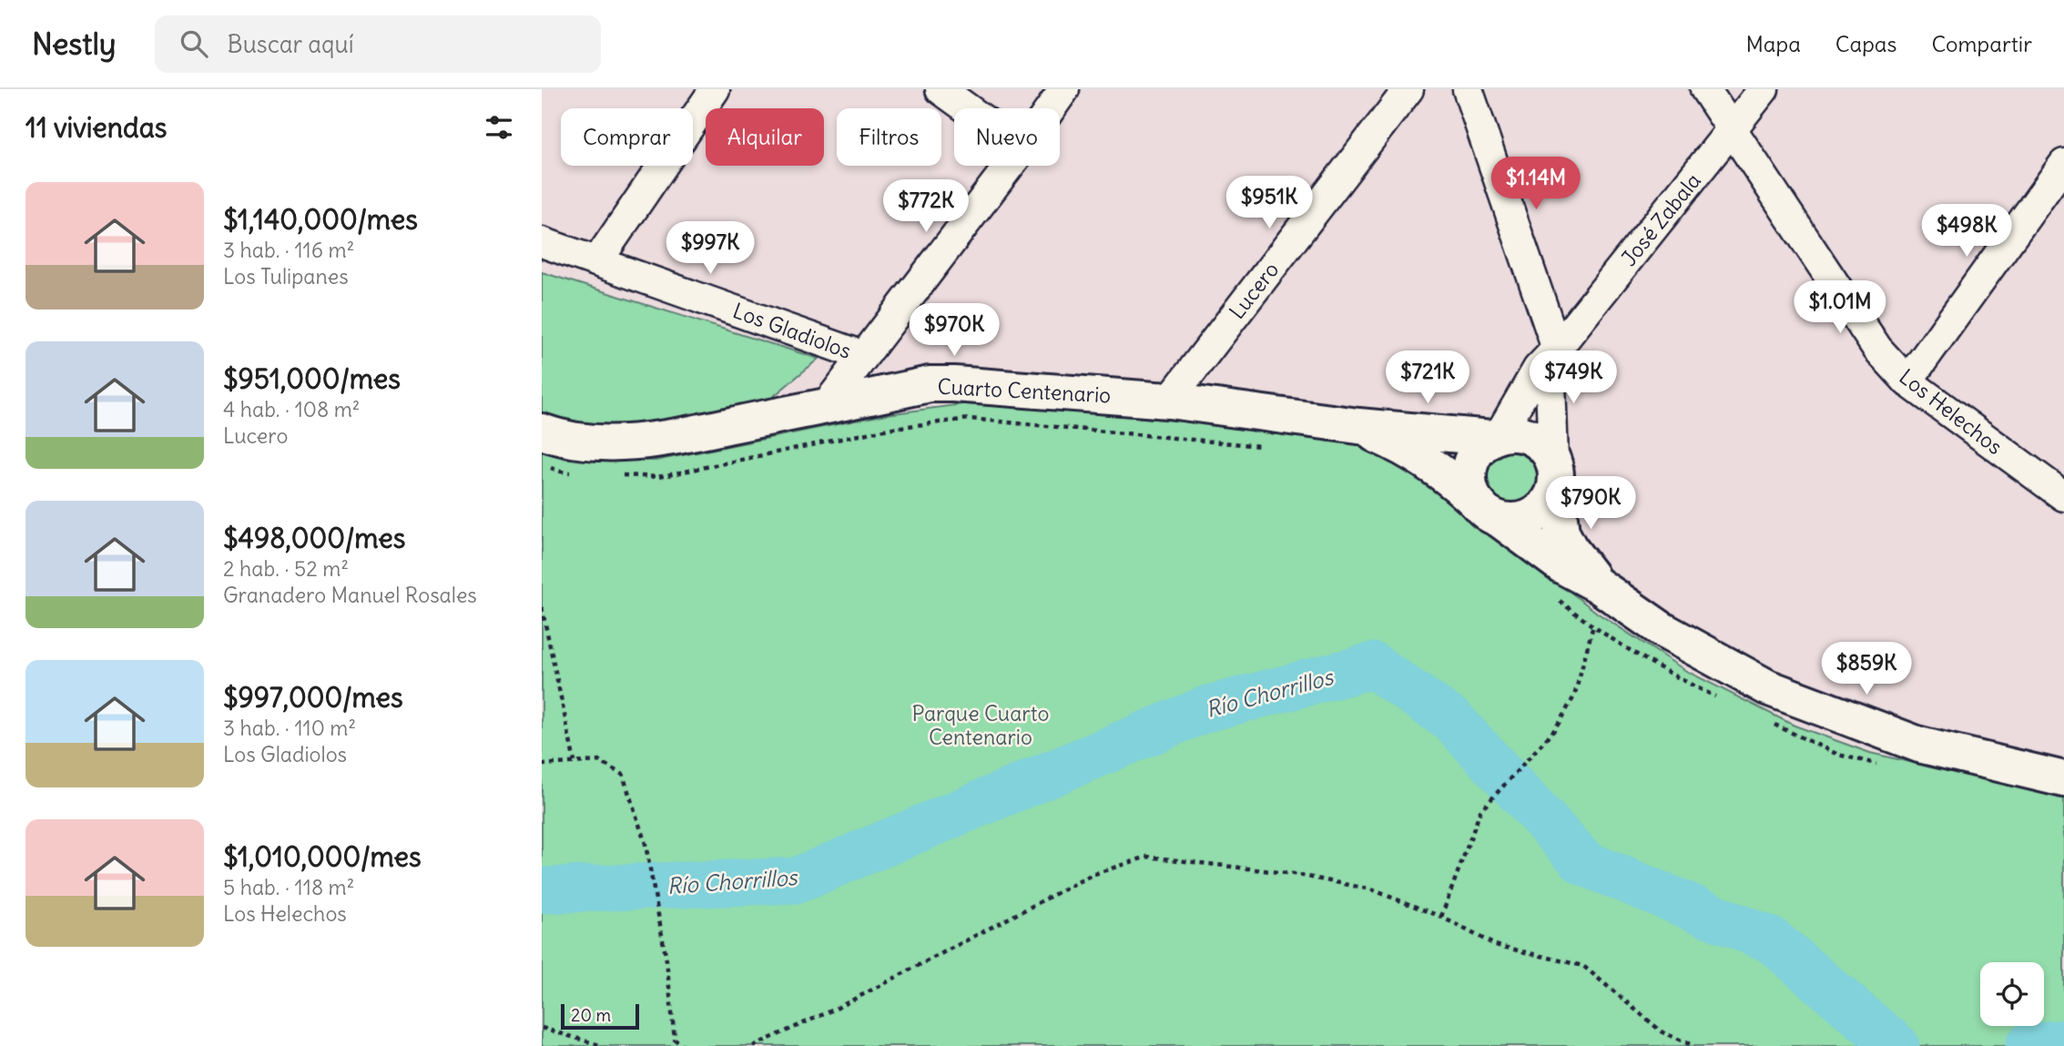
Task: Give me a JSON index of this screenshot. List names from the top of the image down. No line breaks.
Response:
{"streets":{"main road":["Cuarto Centenario"],"street":["José Zabala","Lucero","Los Gladiolos","Los Helechos"]},"crossings":[["José Zabala","Cuarto Centenario"],["José Zabala","Los Helechos"],["Lucero","Cuarto Centenario"]],"water":["Río Chorrillos"],"parks":["Parque Cuarto Centenario"],"scale_bar":"20 m","page":{"header":"Nestly","search":"Buscar aquí","nav":["Mapa","Capas","Compartir"],"heading":"11 viviendas","chip":["Comprar","Alquilar","Filtros","Nuevo"],"price":["$1.14M","$951K","$772K","$498K","$997K","$1.01M","$970K","$721K","$749K","$790K","$859K"],"list":[{"name":"$1,140,000/mes","note":"3 hab. · 116 m² · Los Tulipanes"},{"name":"$951,000/mes","note":"4 hab. · 108 m² · Lucero"},{"name":"$498,000/mes","note":"2 hab. · 52 m² · Granadero Manuel Rosales"},{"name":"$997,000/mes","note":"3 hab. · 110 m² · Los Gladiolos"},{"name":"$1,010,000/mes","note":"5 hab. · 118 m² · Los Helechos"}],"scale":"20 m"}}
